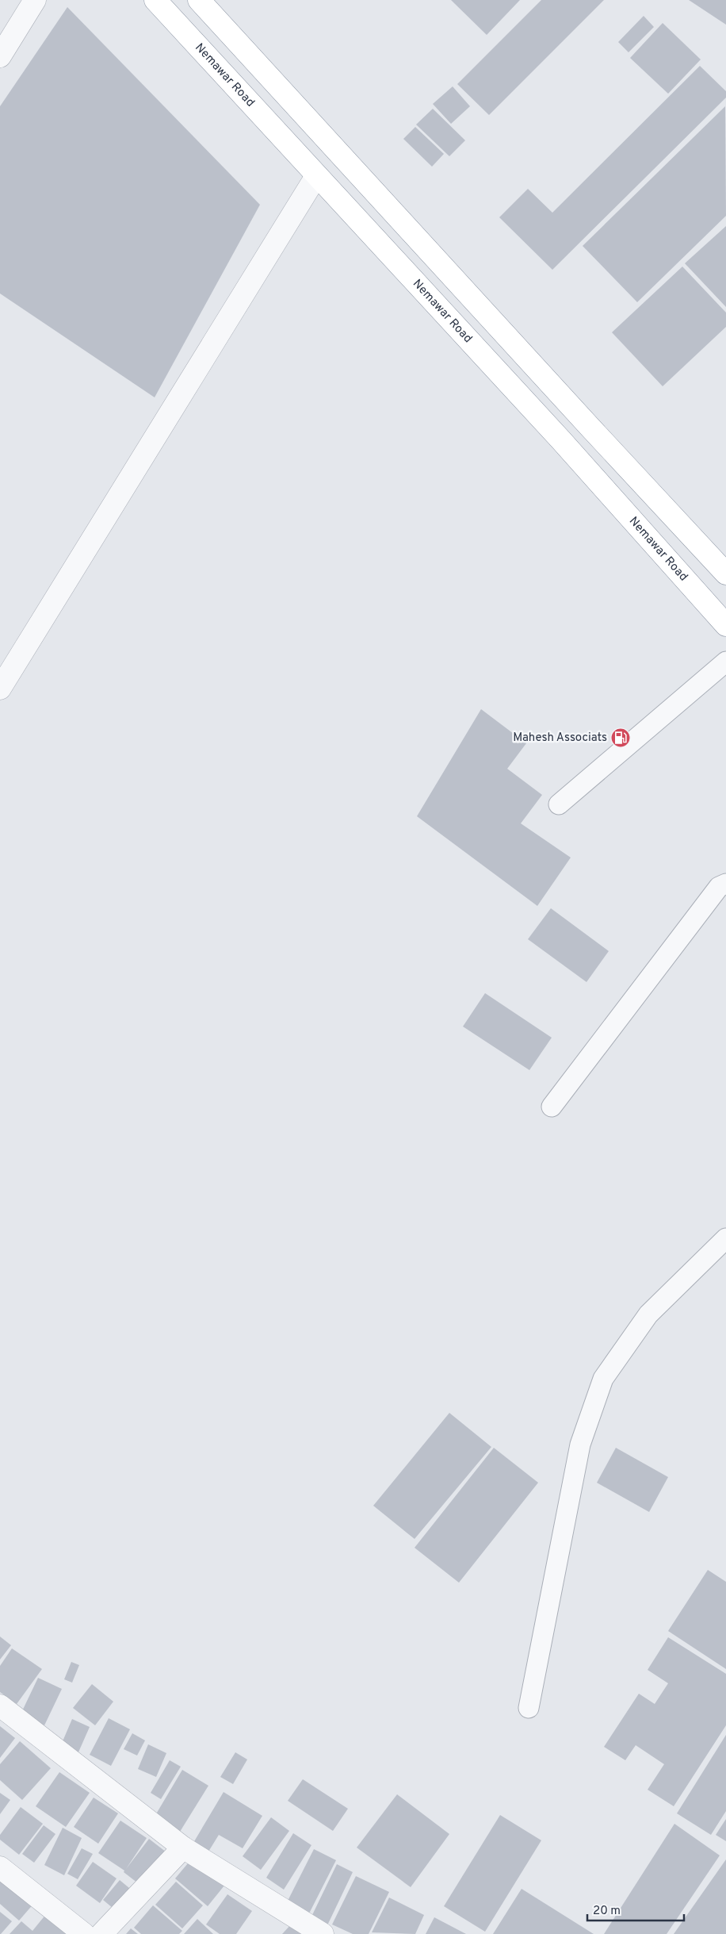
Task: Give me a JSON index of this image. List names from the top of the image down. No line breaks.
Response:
{"streets":{"highway":["Nemawar Road"]},"places":{"fuel station":["Mahesh Associats"]},"scale_bar":"20 m"}
